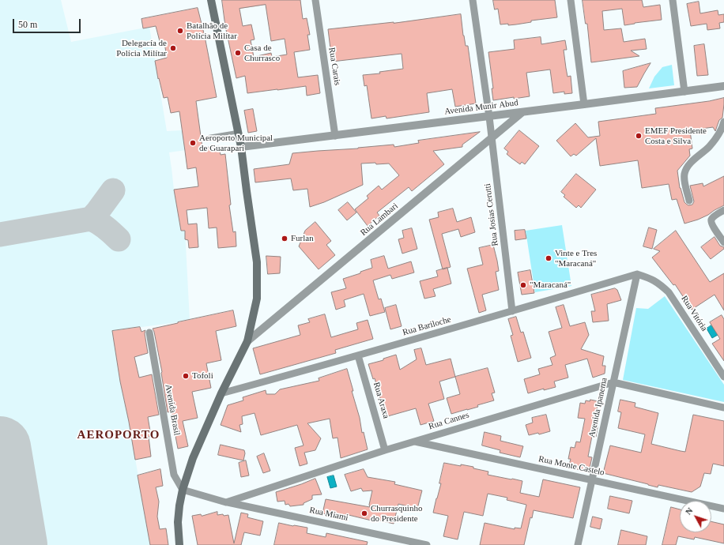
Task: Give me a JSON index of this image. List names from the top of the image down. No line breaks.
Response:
{"streets":{"street":["Rua Carais","Avenida Munir Abud","Rua Josias Cerutti","Rua Lambari","Rua Vitória","Rua Bariloche","Rua Araxa","Avenida Ipanema","Avenida Brasil","Rua Cannes","Rua Monte Castelo","Rua Miami"]},"crossings":[["Rua Carais","Avenida Munir Abud"],["Avenida Munir Abud","Rua Josias Cerutti"],["Avenida Munir Abud","Rua Lambari"],["Rua Josias Cerutti","Rua Lambari"],["Rua Josias Cerutti","Rua Bariloche"],["Rua Vitória","Rua Bariloche"],["Rua Vitória","Avenida Ipanema"],["Rua Bariloche","Rua Araxa"],["Rua Bariloche","Avenida Ipanema"],["Rua Araxa","Rua Cannes"],["Avenida Ipanema","Rua Cannes"],["Avenida Ipanema","Rua Monte Castelo"],["Rua Cannes","Rua Monte Castelo"],["Rua Cannes","Rua Miami"]],"districts":["AEROPORTO"],"places":["Batalhão de Polícia Milítar","Delegacía de Polícia Milítar","Casa de Churrasco","EMEF Presidente Costa e Silva","Aeroporto Municipal de Guarapari","Furlan","Vinte e Tres \"Maracaná\"","\"Maracaná\"","Tofoli","Churrasquinho do Presidente"],"scale_bar":"50 m","north":"top left"}
